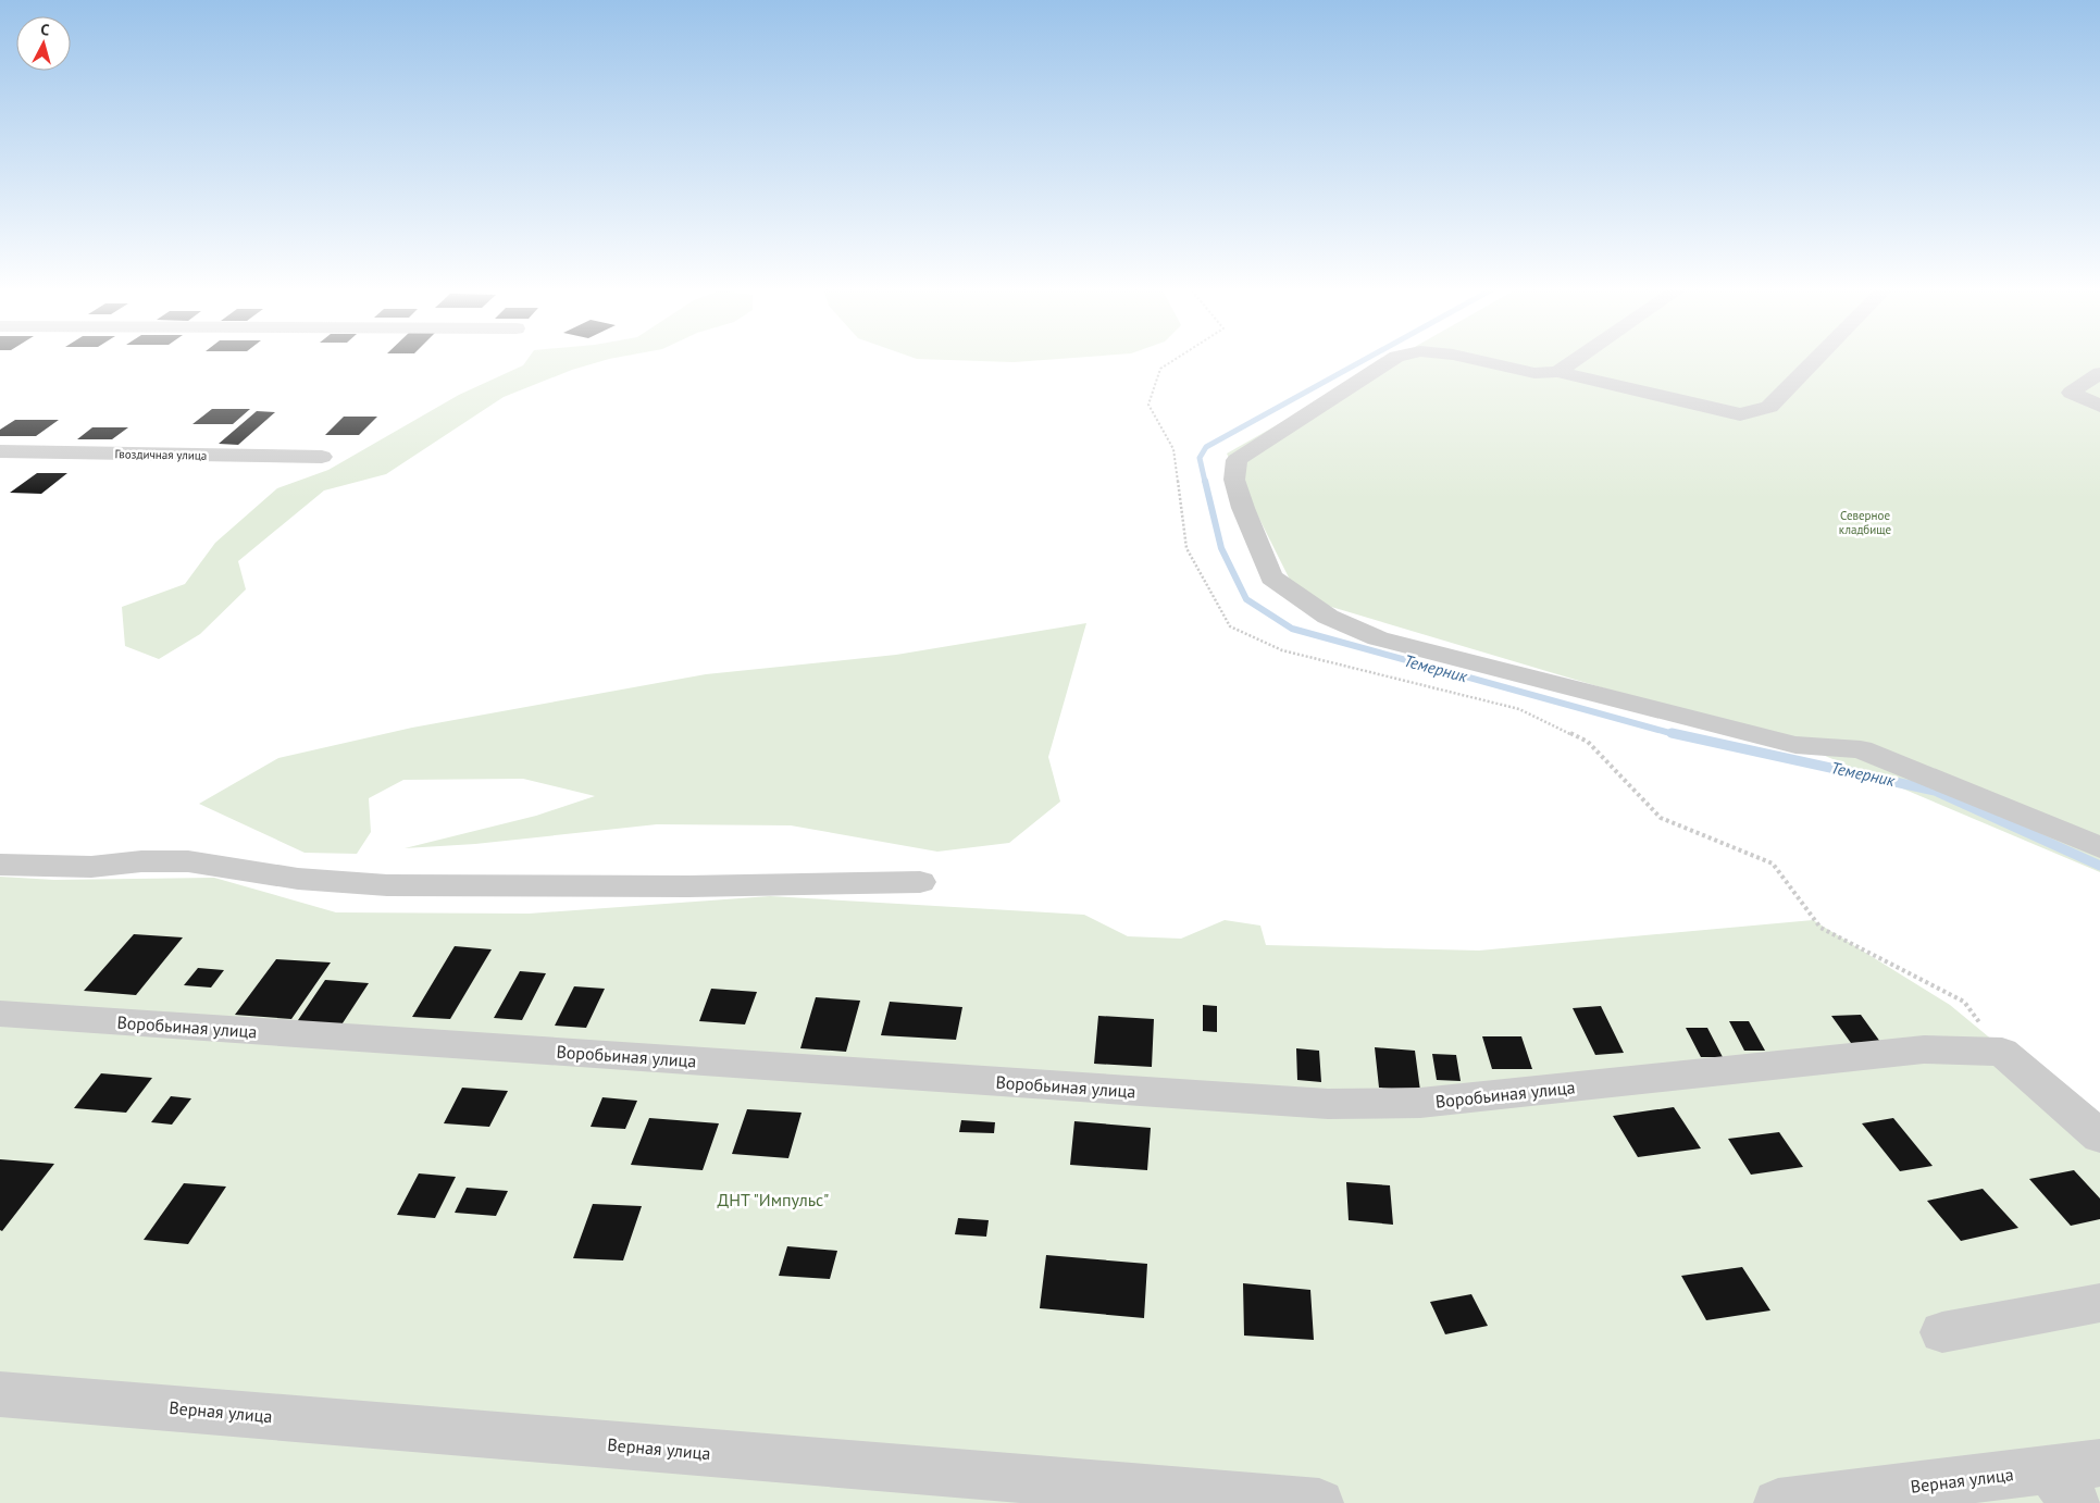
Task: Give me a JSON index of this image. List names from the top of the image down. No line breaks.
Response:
{"streets":{"street":["Гвоздичная улица","Воробьиная улица","Верная улица"]},"water":["Темерник"],"parks":["Северное кладбище","ДНТ \"Импульс\""],"north":"top"}
